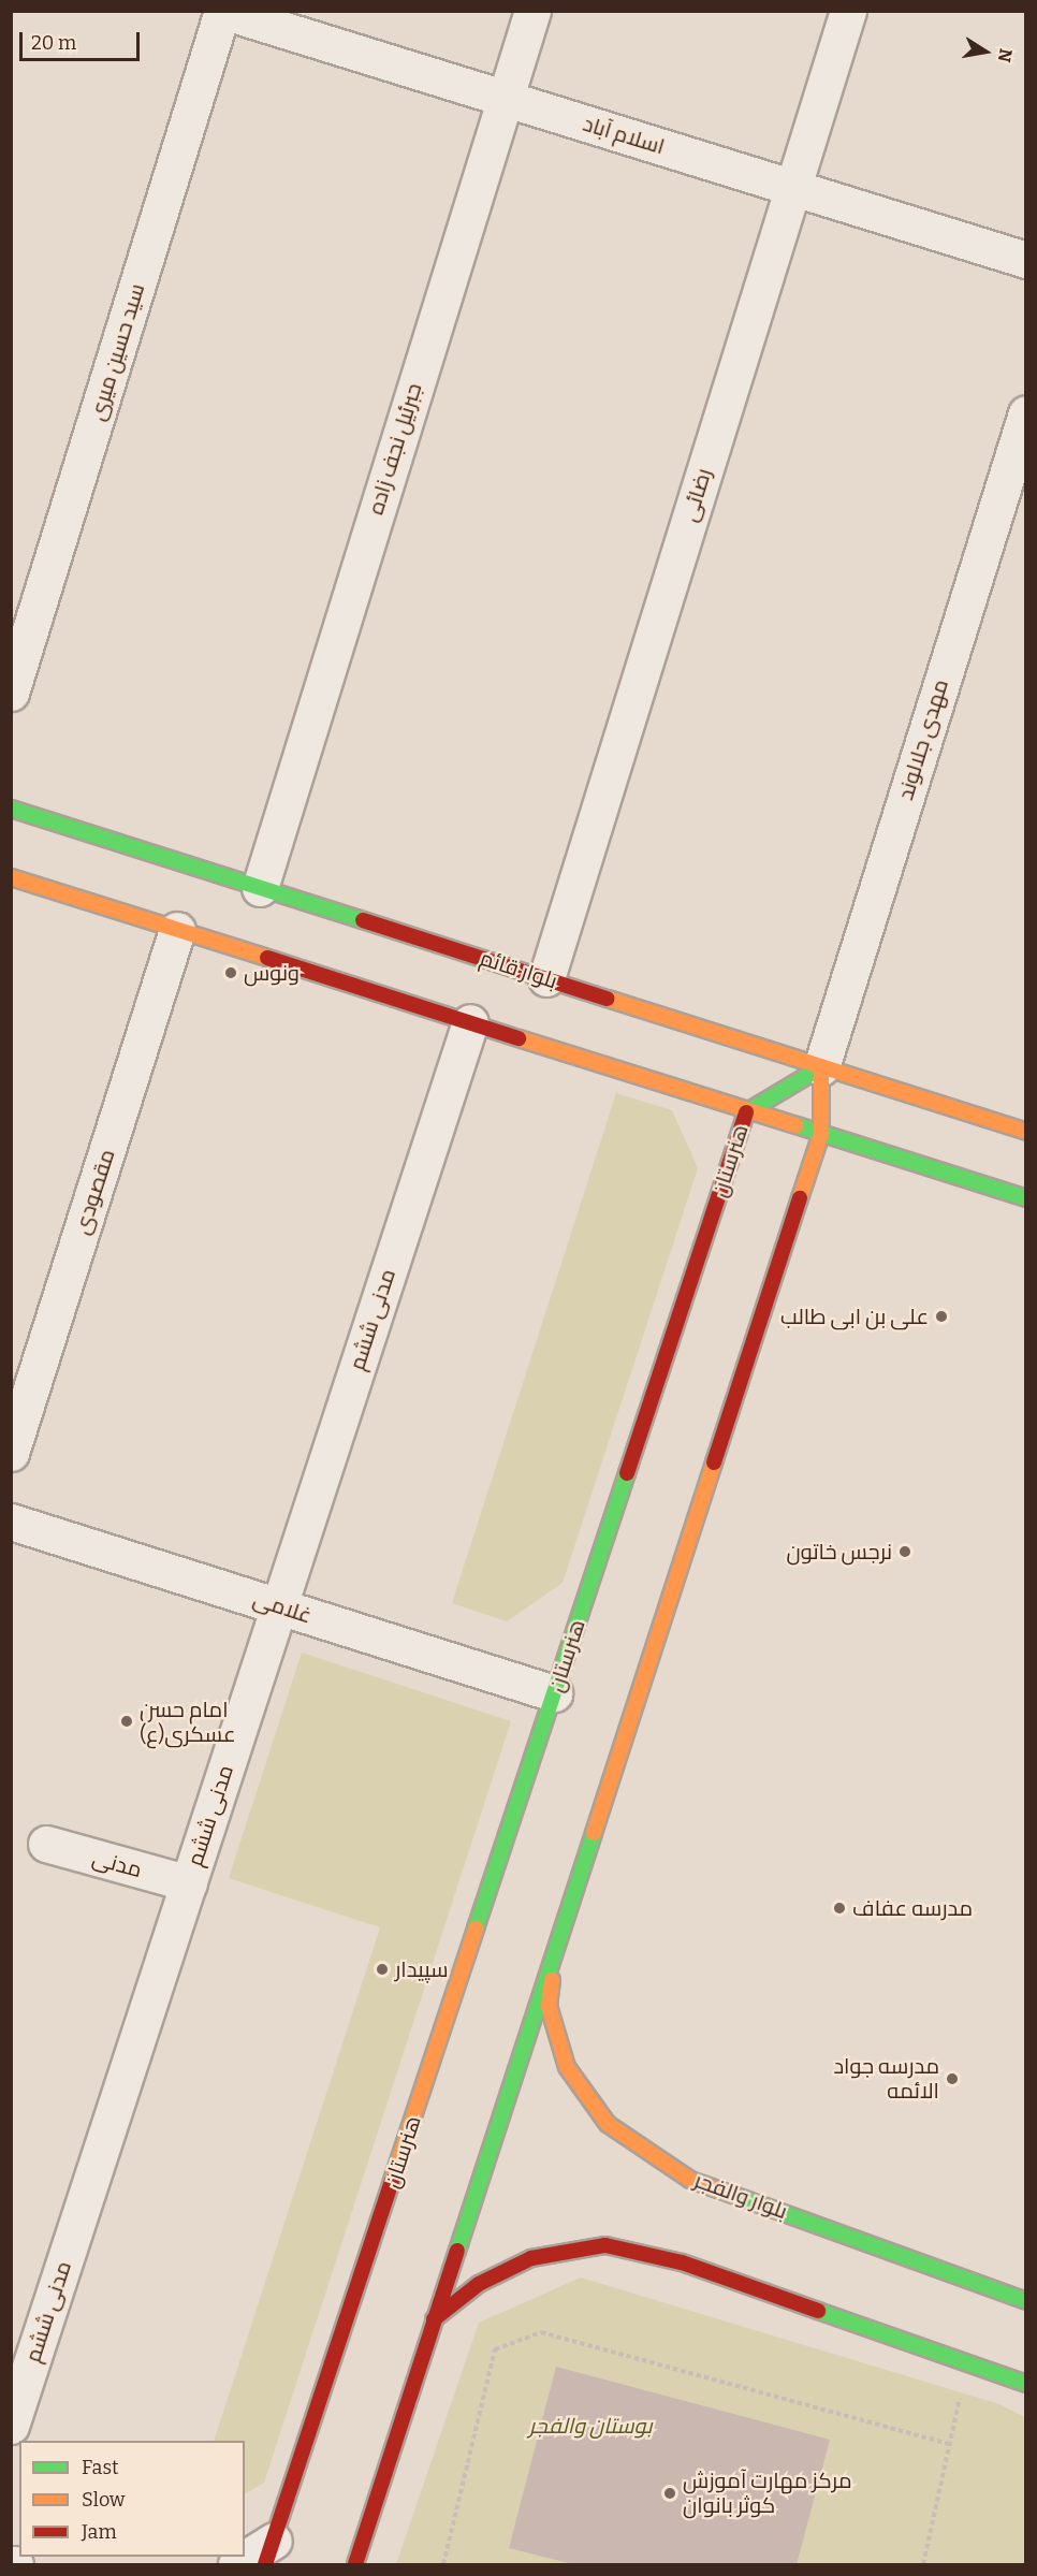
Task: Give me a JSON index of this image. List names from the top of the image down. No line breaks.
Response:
{"streets":{"main road":["بلوار قائم","هنرستان","بلوار والفجر"],"street":["اسلام آباد","سید حسین میری","جبرئیل نجف زاده","رضائی","مهدی جلالوند","مقصودی","مدنی ششم","غلامی","مدنی"]},"crossings":[["اسلام آباد","سید حسین میری"],["اسلام آباد","جبرئیل نجف زاده"],["اسلام آباد","رضائی"],["جبرئیل نجف زاده","بلوار قائم"],["رضائی","بلوار قائم"],["مهدی جلالوند","بلوار قائم"],["مهدی جلالوند","هنرستان"],["بلوار قائم","هنرستان"],["هنرستان","غلامی"],["مدنی ششم","غلامی"],["مدنی ششم","مدنی"]],"parks":["بوستان والفجر"],"places":["ونوس","علی بن ابی طالب","نرجس خاتون","امام حسن عسکری(ع)","مدرسه عفاف","سپیدار","مدرسه جواد الائمه","مرکز مهارت آموزش کوثر بانوان"],"legend":["Fast","Slow","Jam"],"scale_bar":"20 m","north":"right"}
